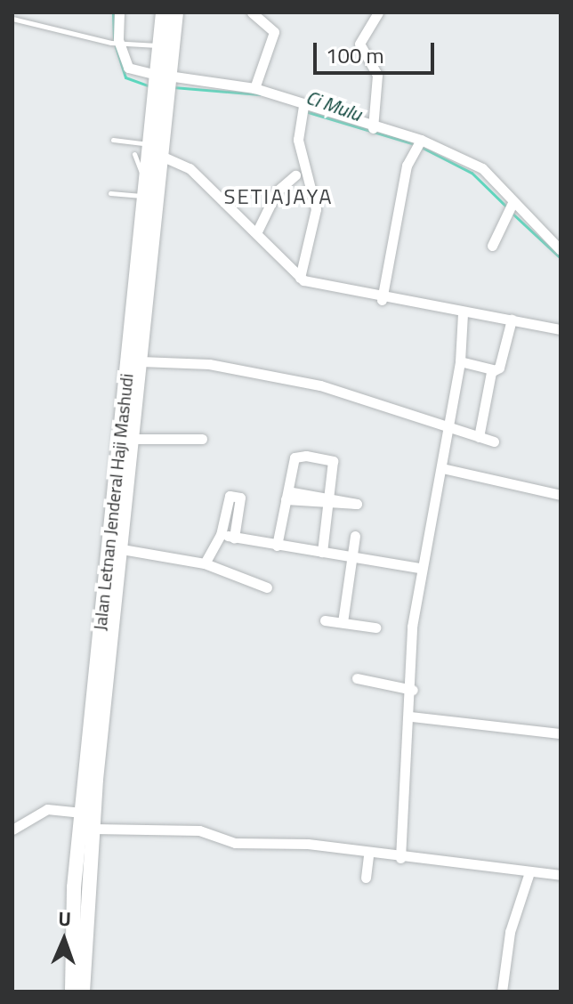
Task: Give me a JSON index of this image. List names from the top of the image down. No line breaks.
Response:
{"streets":{"main road":["Jalan Letnan Jenderal Haji Mashudi"]},"districts":["SETIAJAYA"],"water":["Ci Mulu"],"scale_bar":"100 m","north":"top"}
